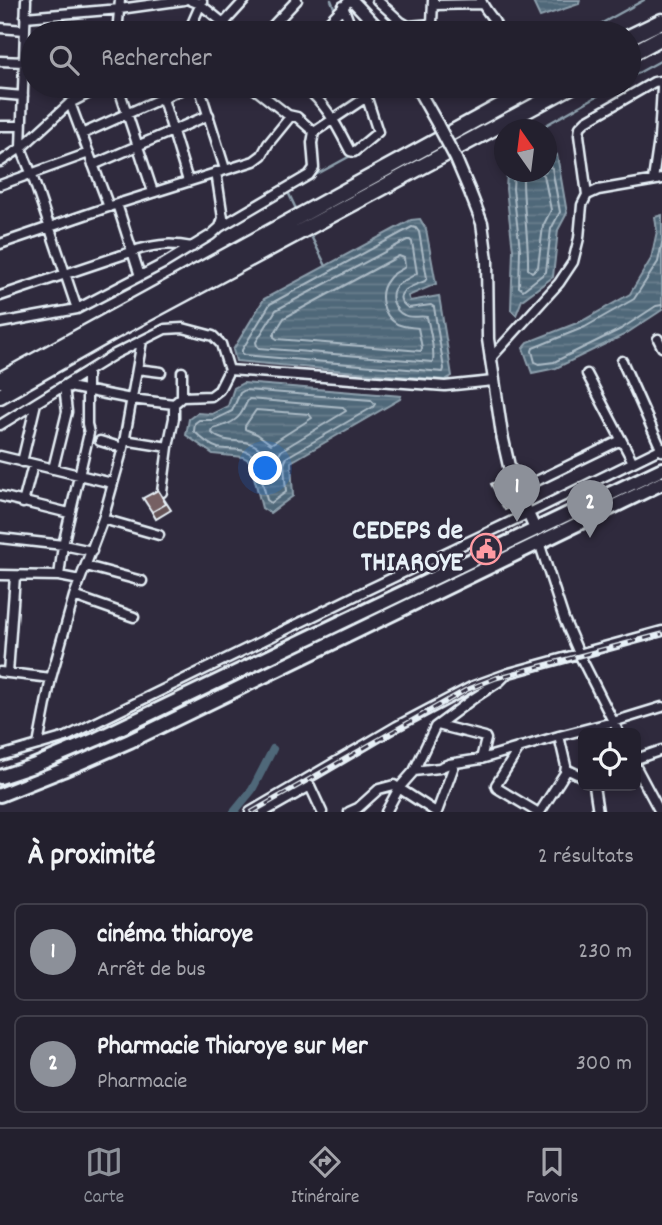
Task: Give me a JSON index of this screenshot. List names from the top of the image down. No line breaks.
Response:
{"places":{"public building":["CEDEPS de THIAROYE"]},"north":"top","page":{"search":"Rechercher","pins":["1","2"],"heading":["À proximité","2 résultats"],"list":[{"mark":"1","name":"cinéma thiaroye","note":"Arrêt de bus","value":"230 m"},{"mark":"2","name":"Pharmacie Thiaroye sur Mer","note":"Pharmacie","value":"300 m"}],"nav":["Carte","Itinéraire","Favoris"]}}
